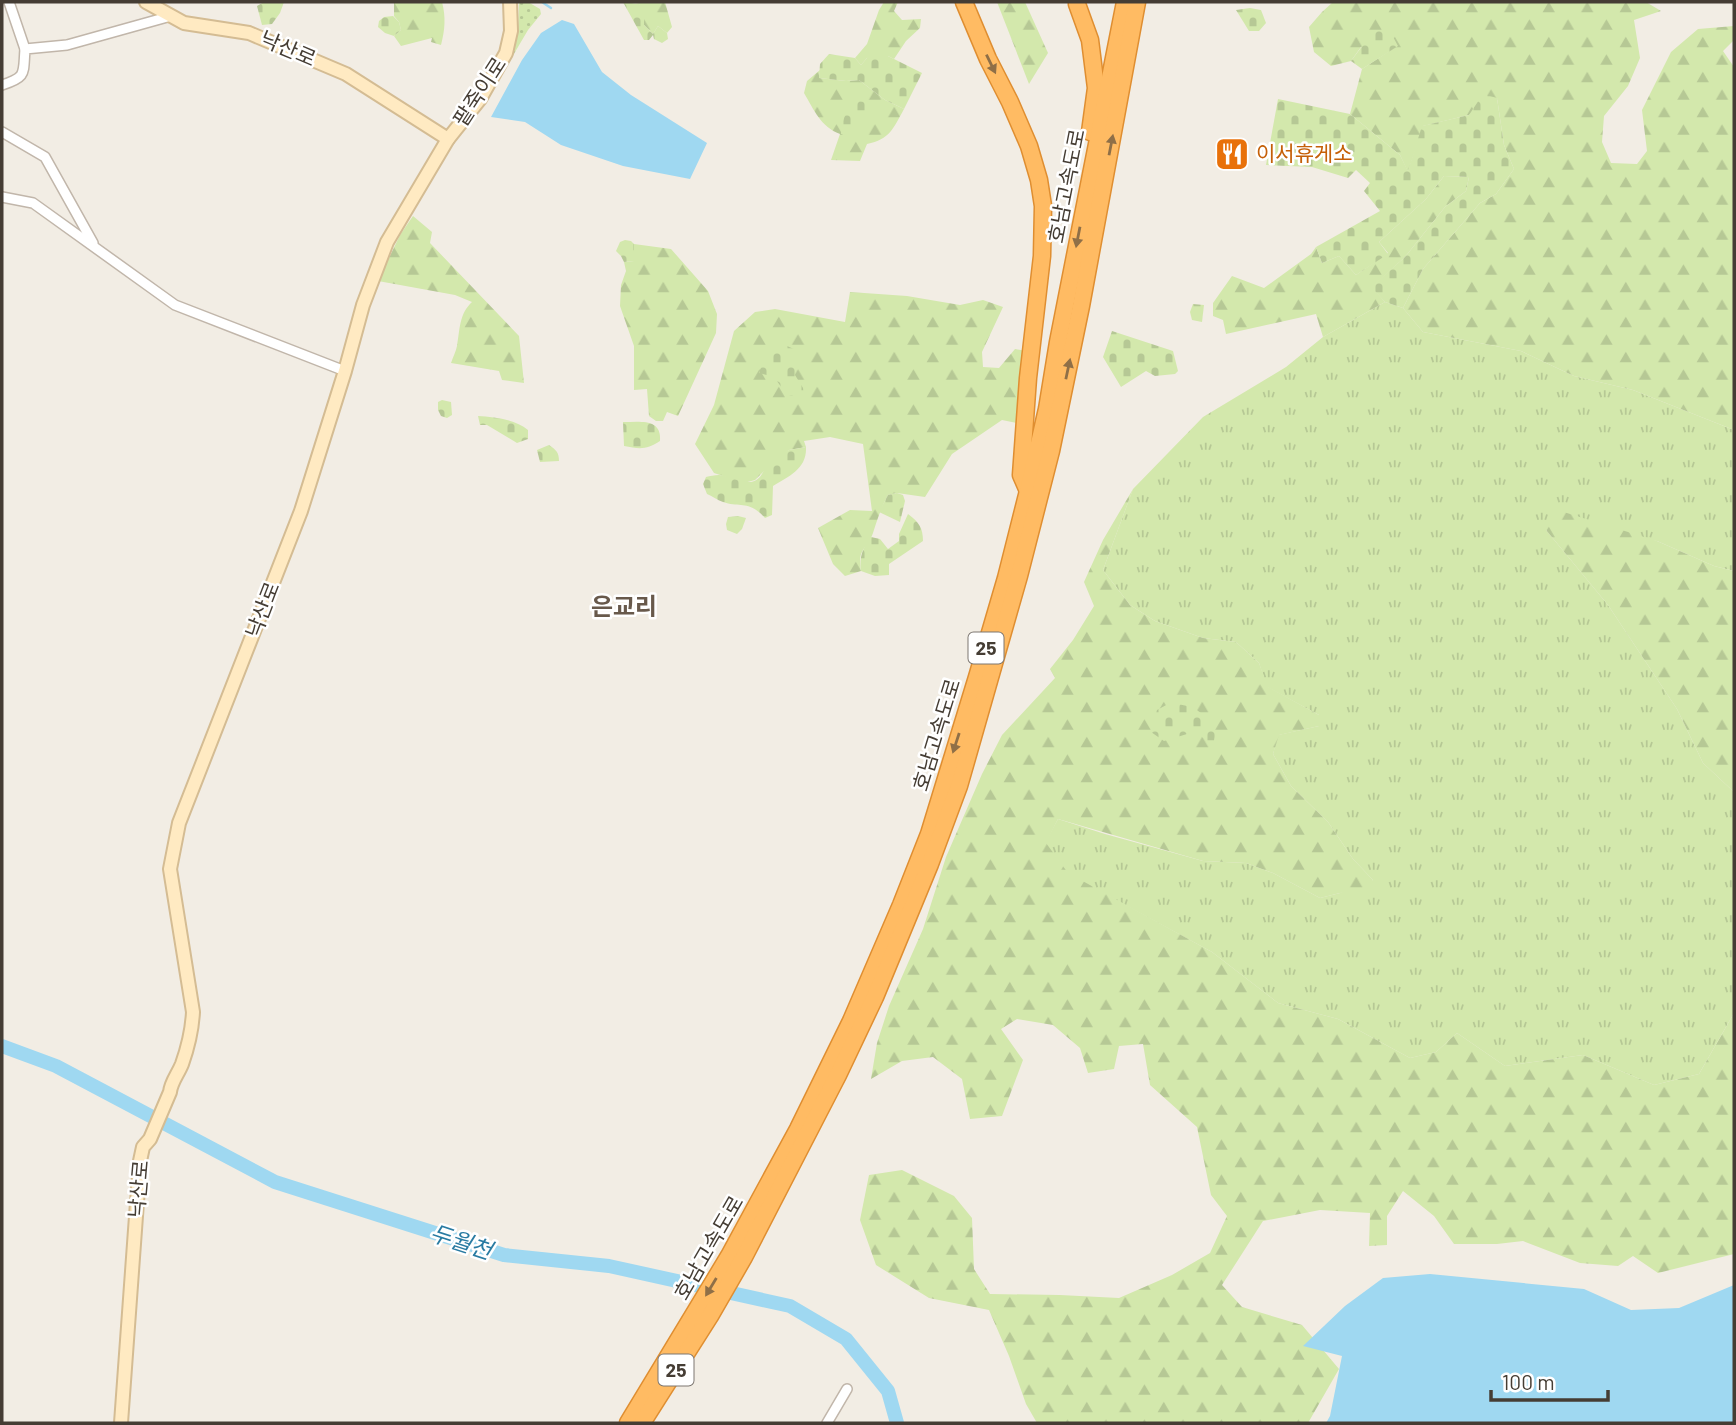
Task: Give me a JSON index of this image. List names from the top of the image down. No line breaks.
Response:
{"streets":{"highway":["호남고속도로","25"],"street":["낙산로","팥죽이로"]},"crossings":[["낙산로","팥죽이로"]],"districts":["은교리"],"water":["두월천"],"places":{"restaurant":["이서휴게소"]},"scale_bar":"100 m"}
